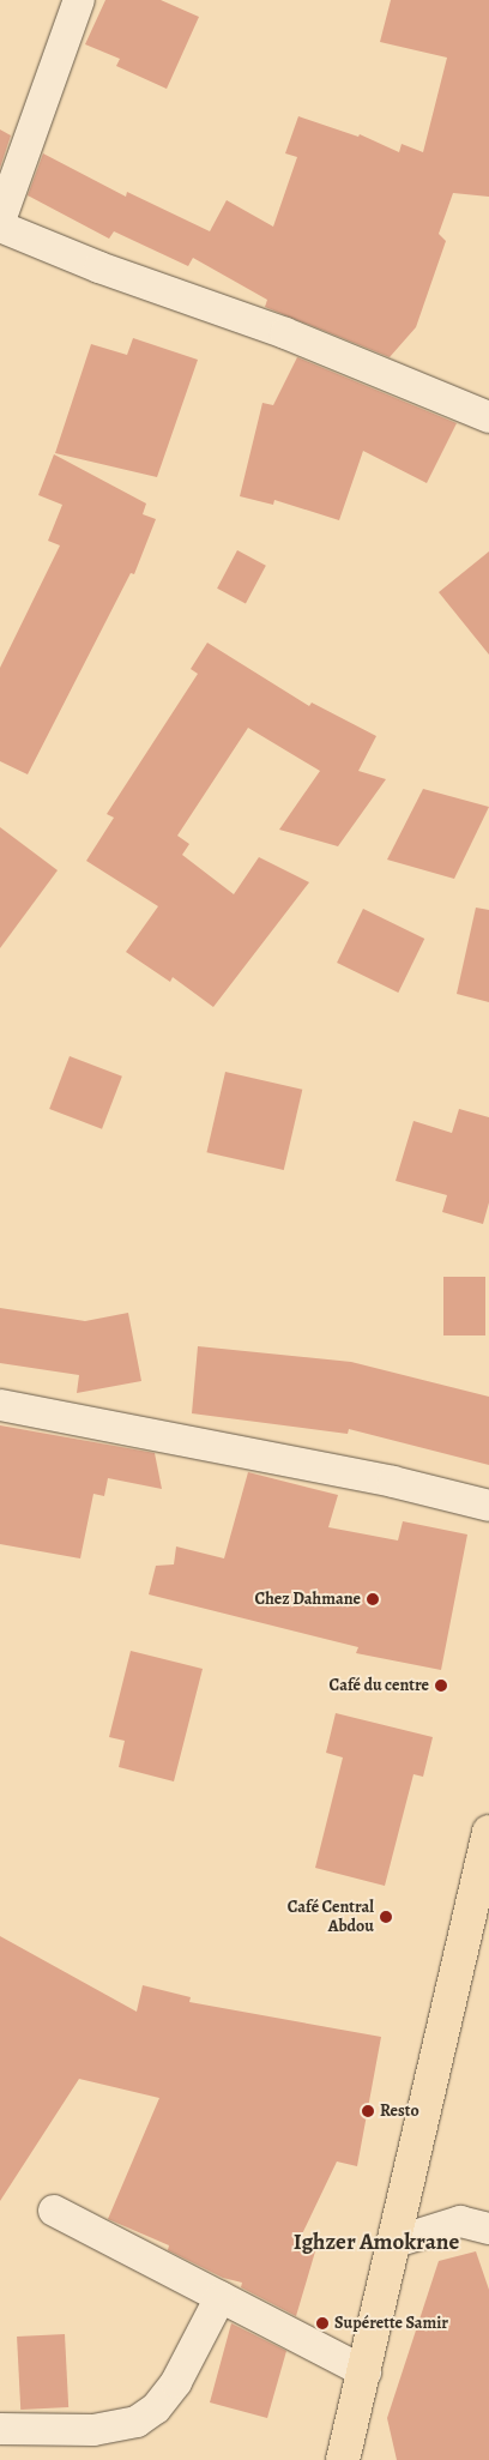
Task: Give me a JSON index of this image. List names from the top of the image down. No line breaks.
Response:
{"districts":["Ighzer Amokrane"],"places":["Chez Dahmane","Café du centre","Café Central Abdou","Resto","Supérette Samir"]}
